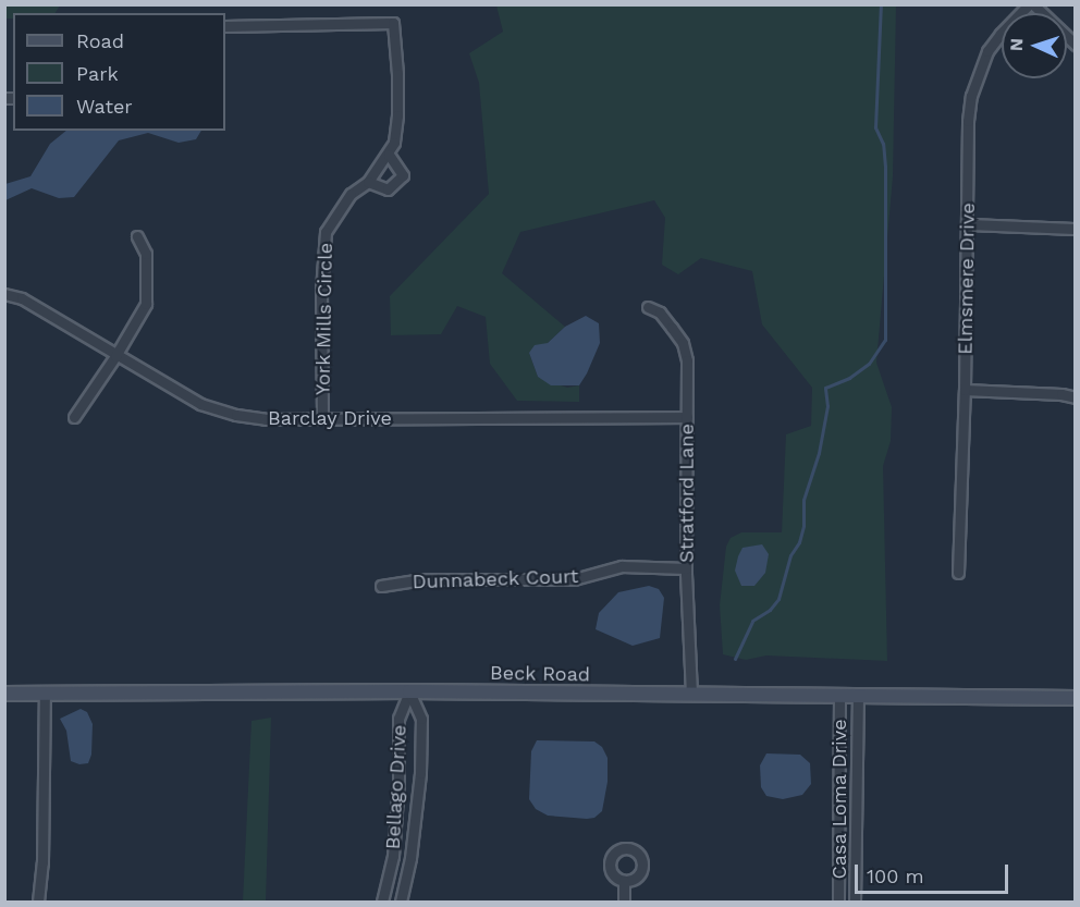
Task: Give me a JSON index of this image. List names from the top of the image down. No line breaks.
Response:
{"streets":{"main road":["Beck Road"],"street":["Elmsmere Drive","York Mills Circle","Barclay Drive","Stratford Lane","Dunnabeck Court","Bellago Drive","Casa Loma Drive"]},"crossings":[["York Mills Circle","Barclay Drive"],["Barclay Drive","Stratford Lane"],["Stratford Lane","Dunnabeck Court"],["Stratford Lane","Beck Road"],["Beck Road","Bellago Drive"],["Beck Road","Casa Loma Drive"]],"legend":["Road","Park","Water"],"scale_bar":"100 m","north":"left"}
